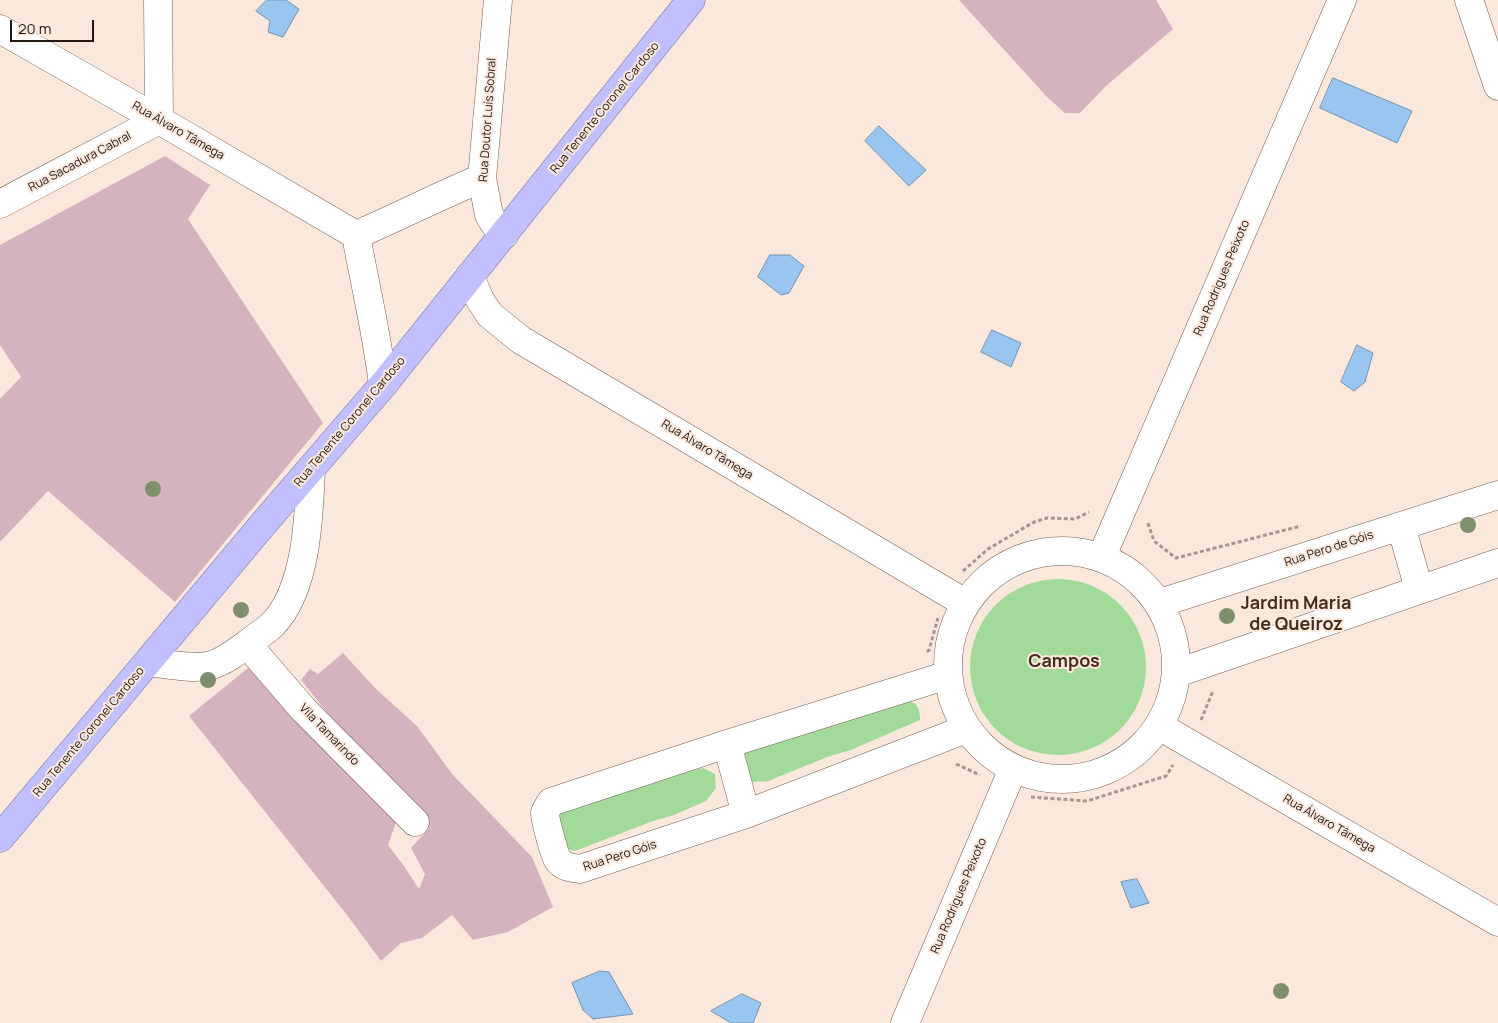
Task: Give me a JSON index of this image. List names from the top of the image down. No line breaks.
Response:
{"streets":{"main road":["Rua Tenente Coronel Cardoso"],"street":["Rua Doutor Luís Sobral","Rua Álvaro Tâmega","Rua Sacadura Cabral","Rua Rodrigues Peixoto","Rua Pero de Góis","Vila Tamarindo","Rua Pero Góis"]},"crossings":[["Rua Tenente Coronel Cardoso","Rua Doutor Luís Sobral"],["Rua Tenente Coronel Cardoso","Rua Álvaro Tâmega"],["Rua Álvaro Tâmega","Rua Sacadura Cabral"]],"districts":["Jardim Maria de Queiroz","Campos"],"scale_bar":"20 m"}
